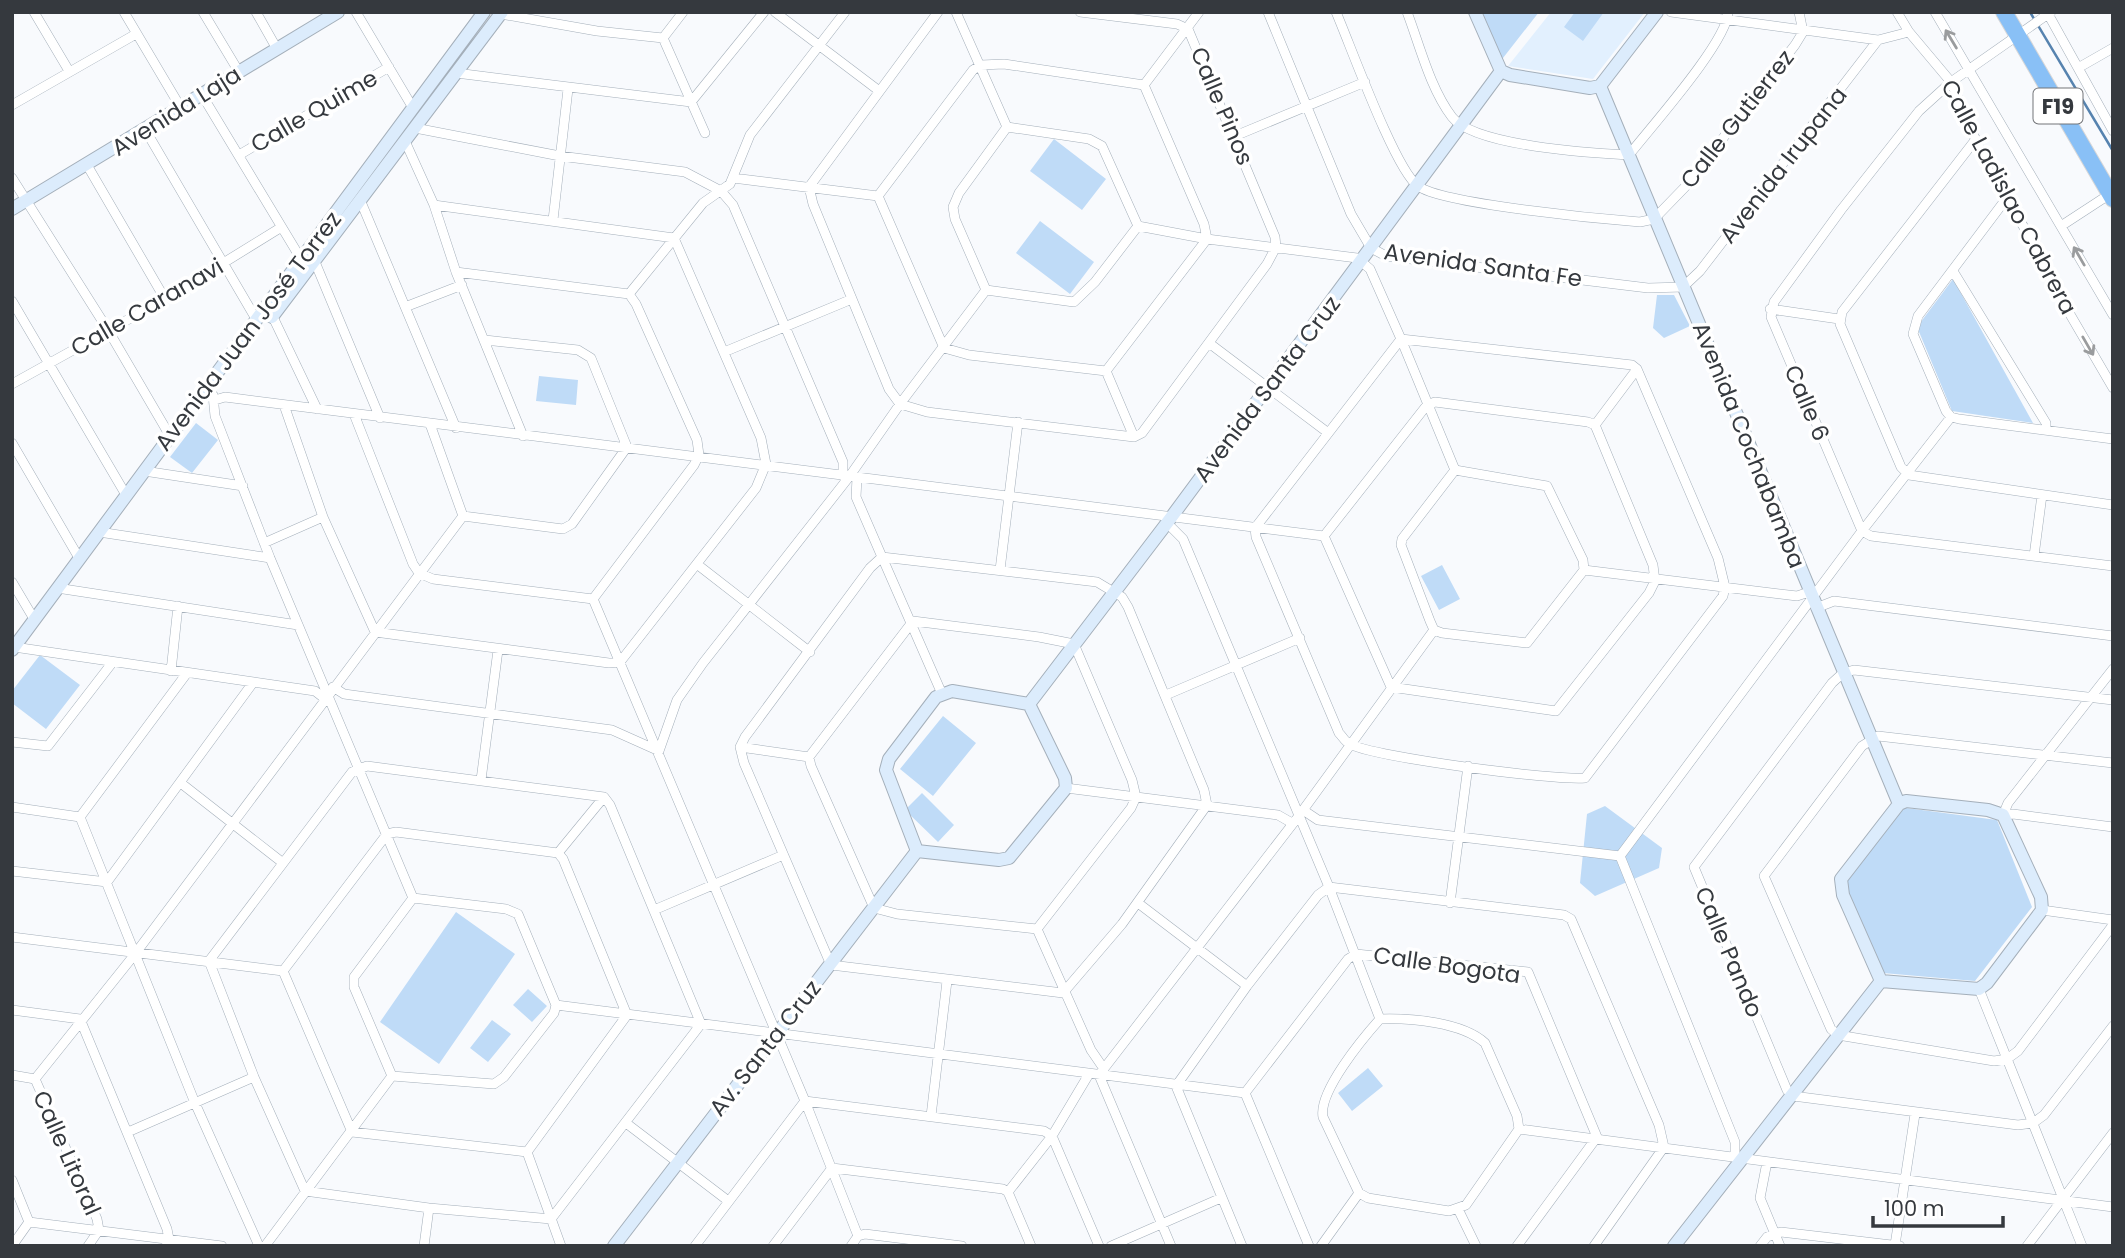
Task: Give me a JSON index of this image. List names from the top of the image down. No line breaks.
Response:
{"streets":{"highway":["F19"],"street":["Calle Pinos","Avenida Laja","Calle Quime","Calle Gutierrez","Avenida Irupana","Calle Ladislao Cabrera","Avenida Santa Fe","Calle Caranavi","Avenida Juan José Torrez","Avenida Santa Cruz","Calle 6","Avenida Cochabamba","Calle Pando","Calle Bogota","Av. Santa Cruz","Calle Litoral"]},"crossings":[["Calle Gutierrez","Avenida Cochabamba"],["Avenida Irupana","Avenida Santa Fe"],["Avenida Irupana","Avenida Cochabamba"],["Avenida Santa Fe","Avenida Santa Cruz"],["Avenida Santa Fe","Avenida Cochabamba"],["Avenida Santa Cruz","Av. Santa Cruz"],["Avenida Cochabamba","Calle Pando"]],"scale_bar":"100 m"}
